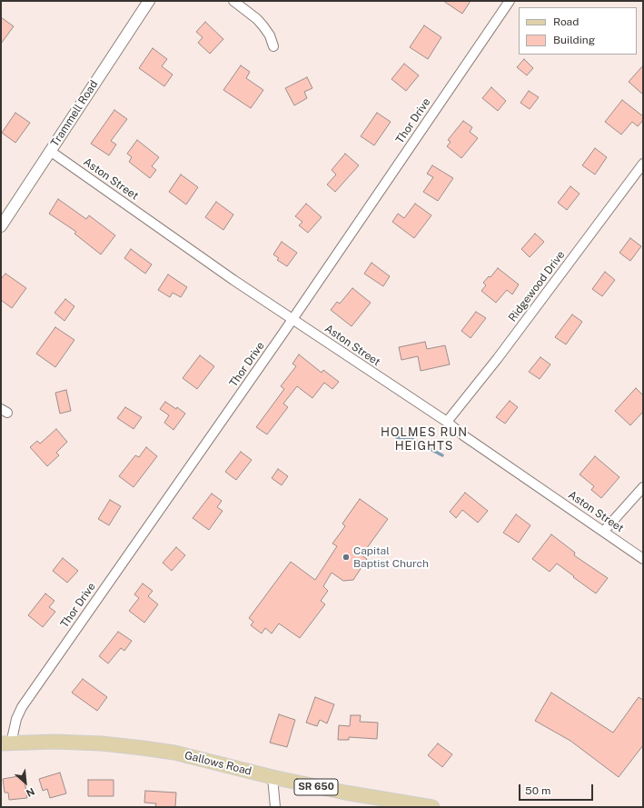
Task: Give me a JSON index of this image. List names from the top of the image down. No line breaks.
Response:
{"streets":{"main road":["Gallows Road","SR 650"],"street":["Trammell Road","Thor Drive","Aston Street","Ridgewood Drive"]},"crossings":[["Trammell Road","Aston Street"],["Thor Drive","Aston Street"],["Thor Drive","Gallows Road"],["Aston Street","Ridgewood Drive"]],"districts":["HOLMES RUN HEIGHTS"],"places":["Capital Baptist Church"],"legend":["Road","Building"],"scale_bar":"50 m","north":"bottom right"}
